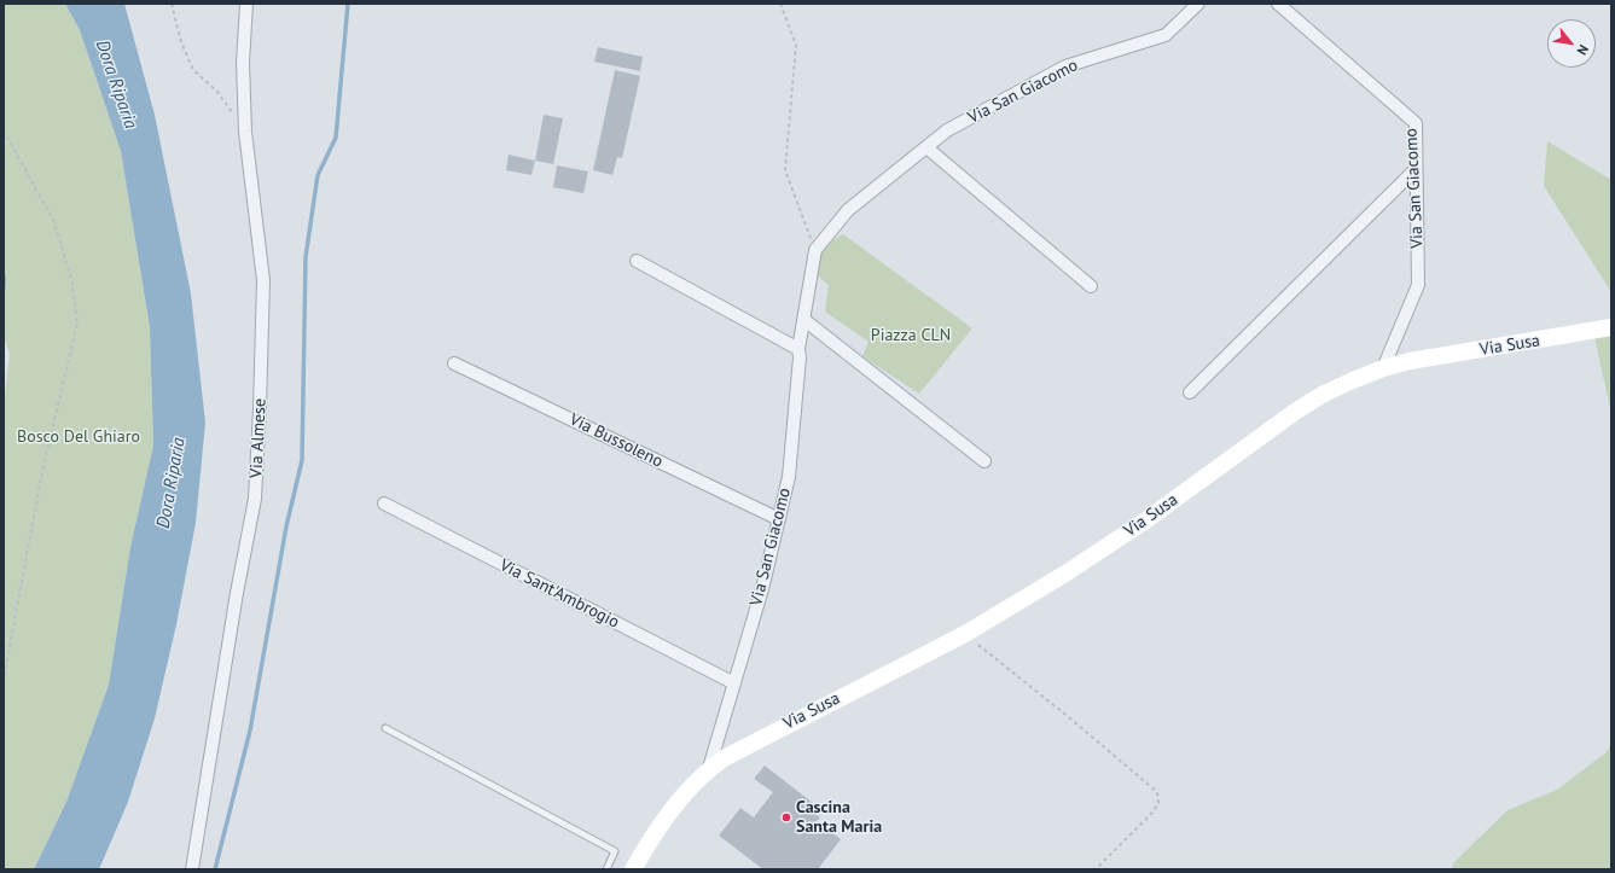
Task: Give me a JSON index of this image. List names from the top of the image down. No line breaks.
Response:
{"streets":{"main road":["Via Susa"],"street":["Via San Giacomo","Via Almese","Via Bussoleno","Via Sant'Ambrogio"]},"crossings":[["Via San Giacomo","Via Susa"],["Via San Giacomo","Via Bussoleno"],["Via San Giacomo","Via Sant'Ambrogio"]],"water":["Dora Riparia"],"parks":["Piazza CLN","Bosco Del Ghiaro"],"places":["Cascina Santa Maria"],"north":"bottom right"}
